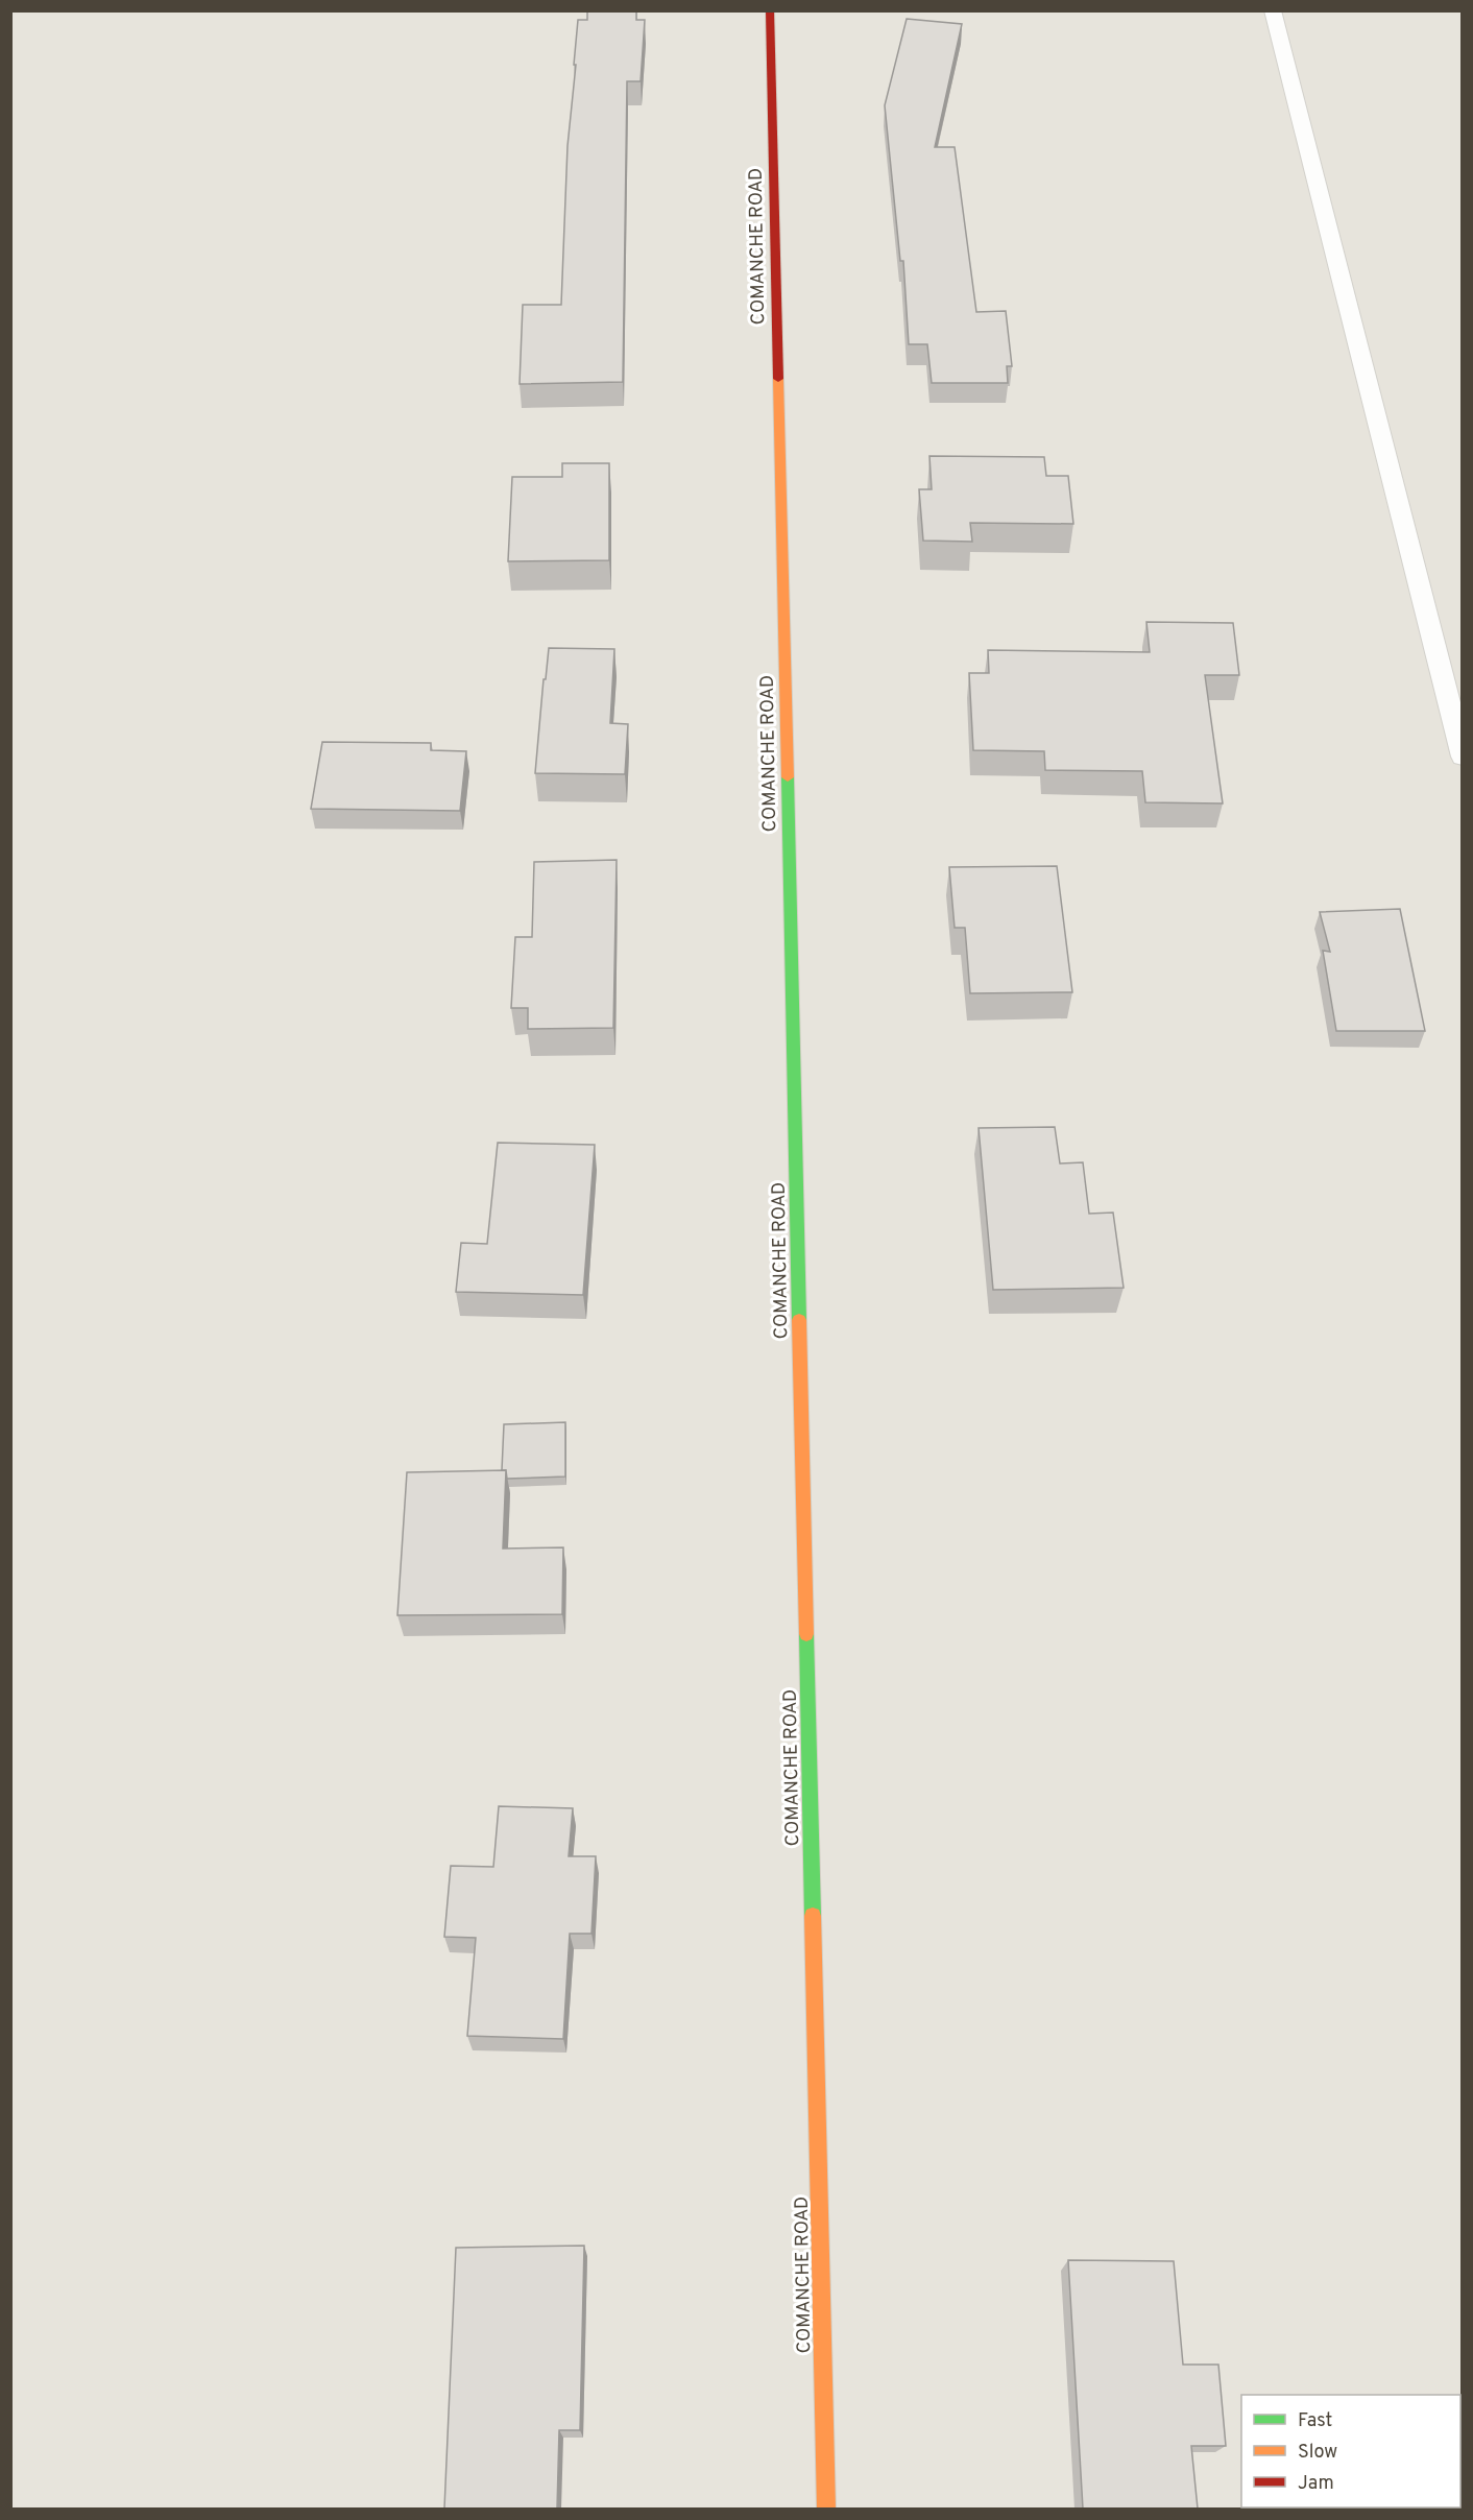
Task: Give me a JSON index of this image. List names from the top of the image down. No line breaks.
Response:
{"streets":{"street":["COMANCHE ROAD"]},"legend":["Fast","Slow","Jam"]}
